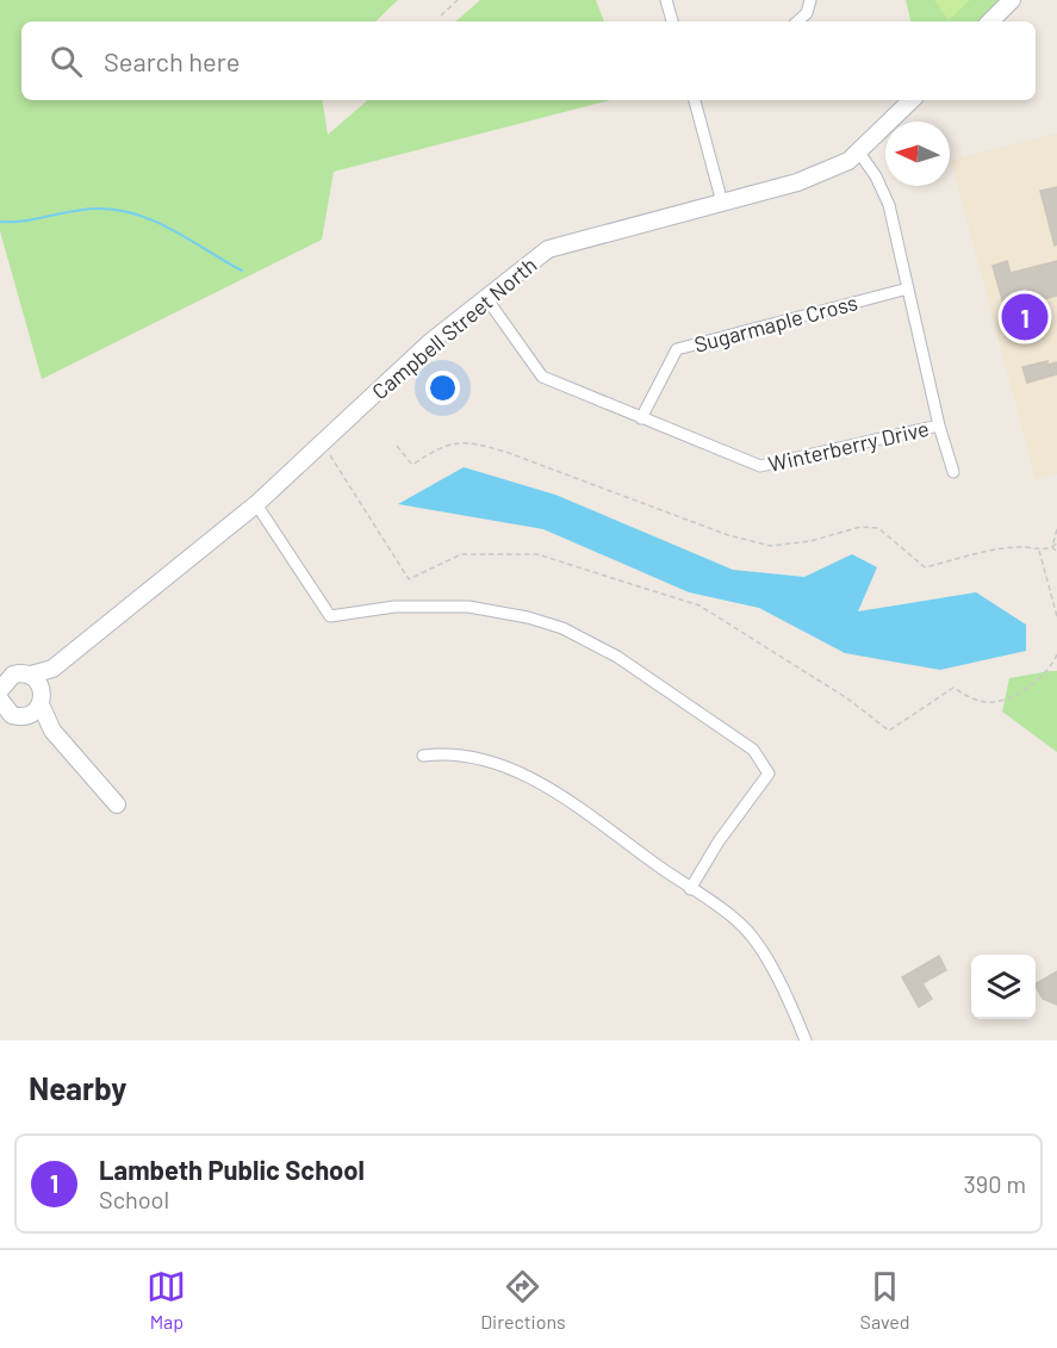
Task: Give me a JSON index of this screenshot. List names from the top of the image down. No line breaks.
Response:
{"streets":{"street":["Sugarmaple Cross","Campbell Street North","Winterberry Drive"]},"crossings":[["Sugarmaple Cross","Winterberry Drive"],["Campbell Street North","Winterberry Drive"]],"north":"left","page":{"search":"Search here","pins":"1","heading":"Nearby","list":[{"mark":"1","name":"Lambeth Public School","note":"School","value":"390 m"}],"nav":["Map","Directions","Saved"]}}
